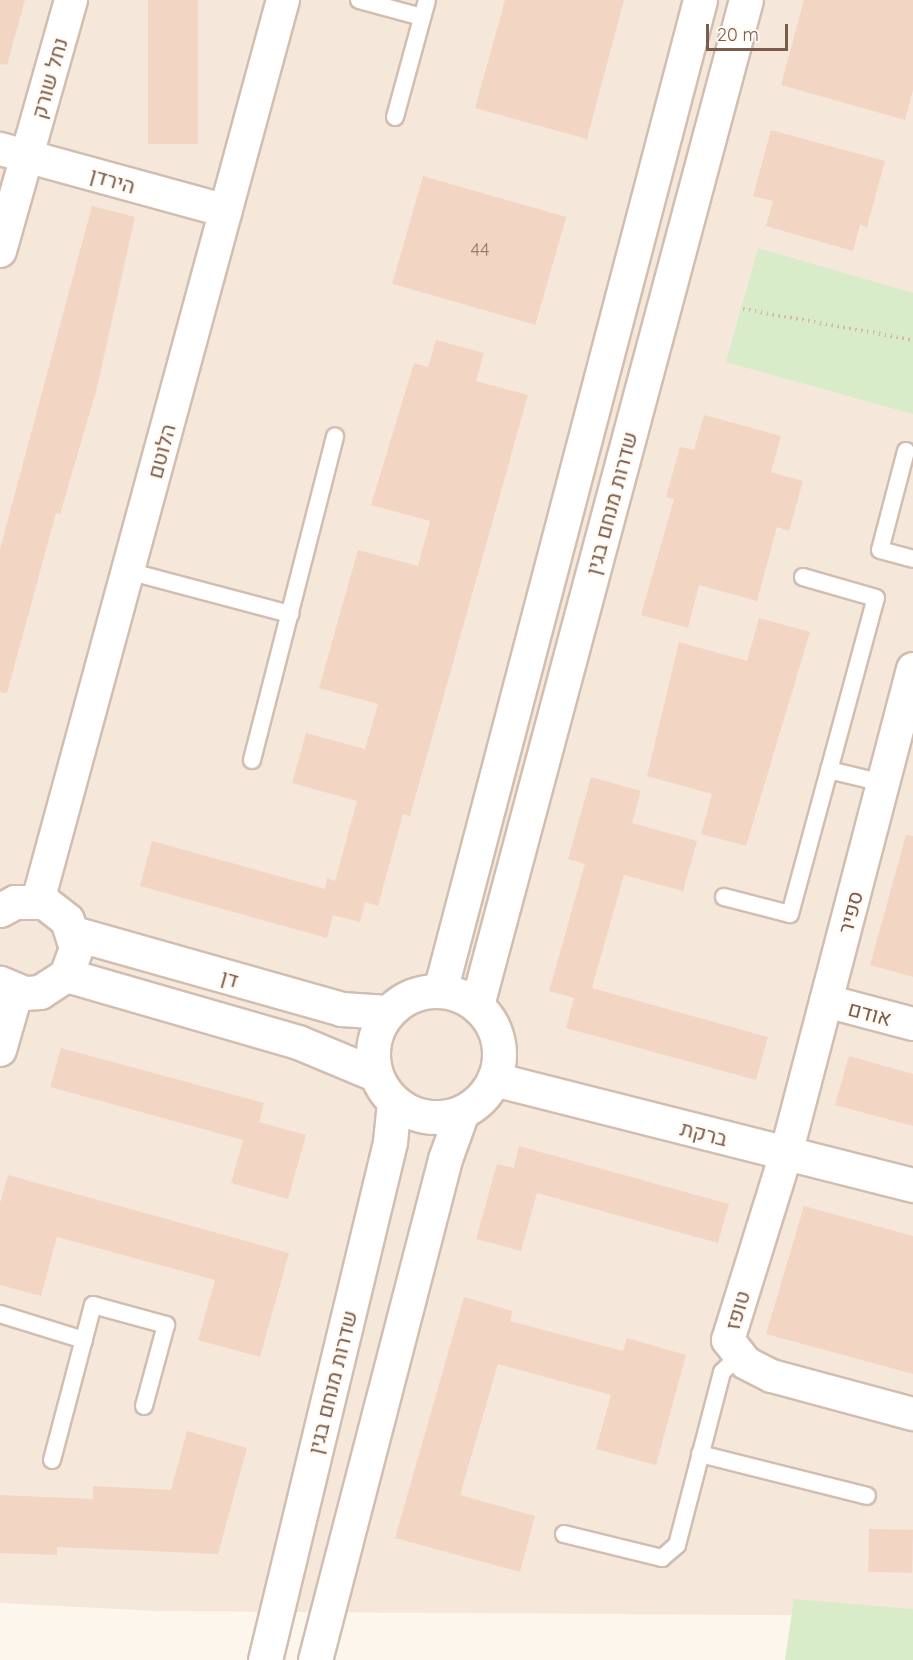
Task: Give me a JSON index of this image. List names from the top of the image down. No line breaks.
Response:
{"streets":{"street":["נחל שורק","הירדן","הלוטם","שדרות מנחם בגין","ספיר","דן","אודם","ברקת","טופז"]},"crossings":[["נחל שורק","הירדן"],["הירדן","הלוטם"],["שדרות מנחם בגין","דן"],["שדרות מנחם בגין","ברקת"],["ספיר","אודם"],["ספיר","ברקת"],["ספיר","טופז"],["דן","ברקת"],["ברקת","טופז"]],"house_numbers":["44"],"scale_bar":"20 m"}
